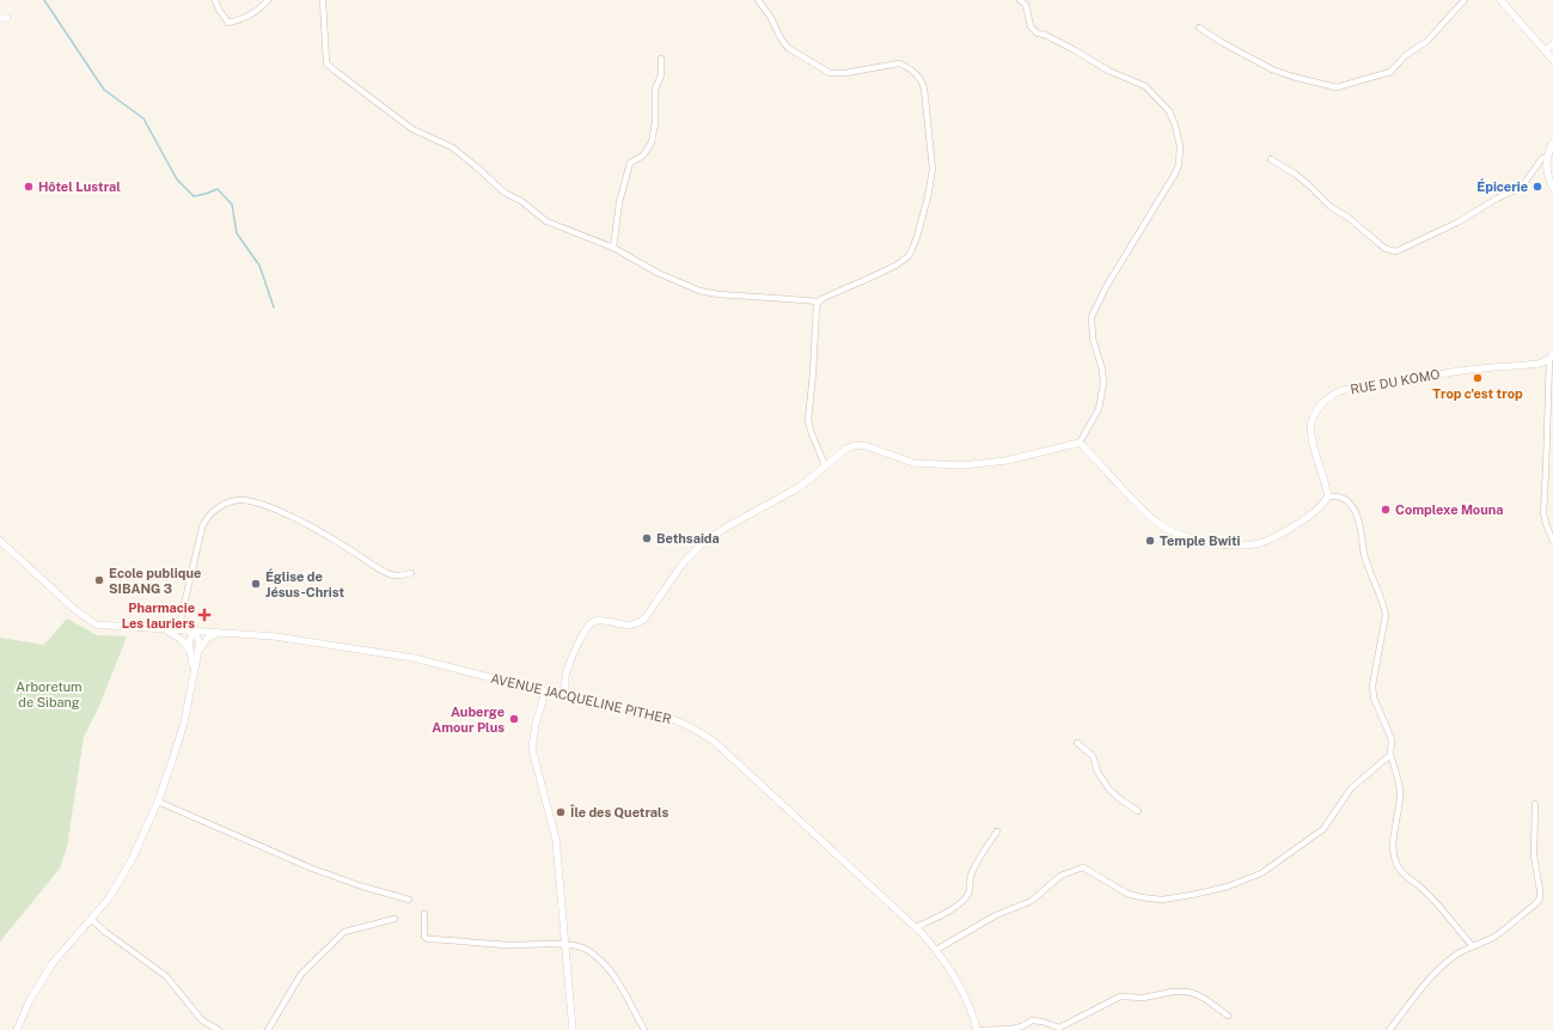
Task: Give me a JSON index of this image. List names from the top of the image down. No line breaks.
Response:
{"streets":{"street":["RUE DU KOMO","AVENUE JACQUELINE PITHER"]},"parks":["Arboretum de Sibang"],"places":{"other":["Hôtel Lustral","Épicerie","Trop c'est trop","Complexe Mouna","Bethsaida","Temple Bwiti","Ecole publique SIBANG 3","Église de Jésus-Christ","Auberge Amour Plus","Île des Quetrals"],"health":["Pharmacie Les lauriers"]}}
